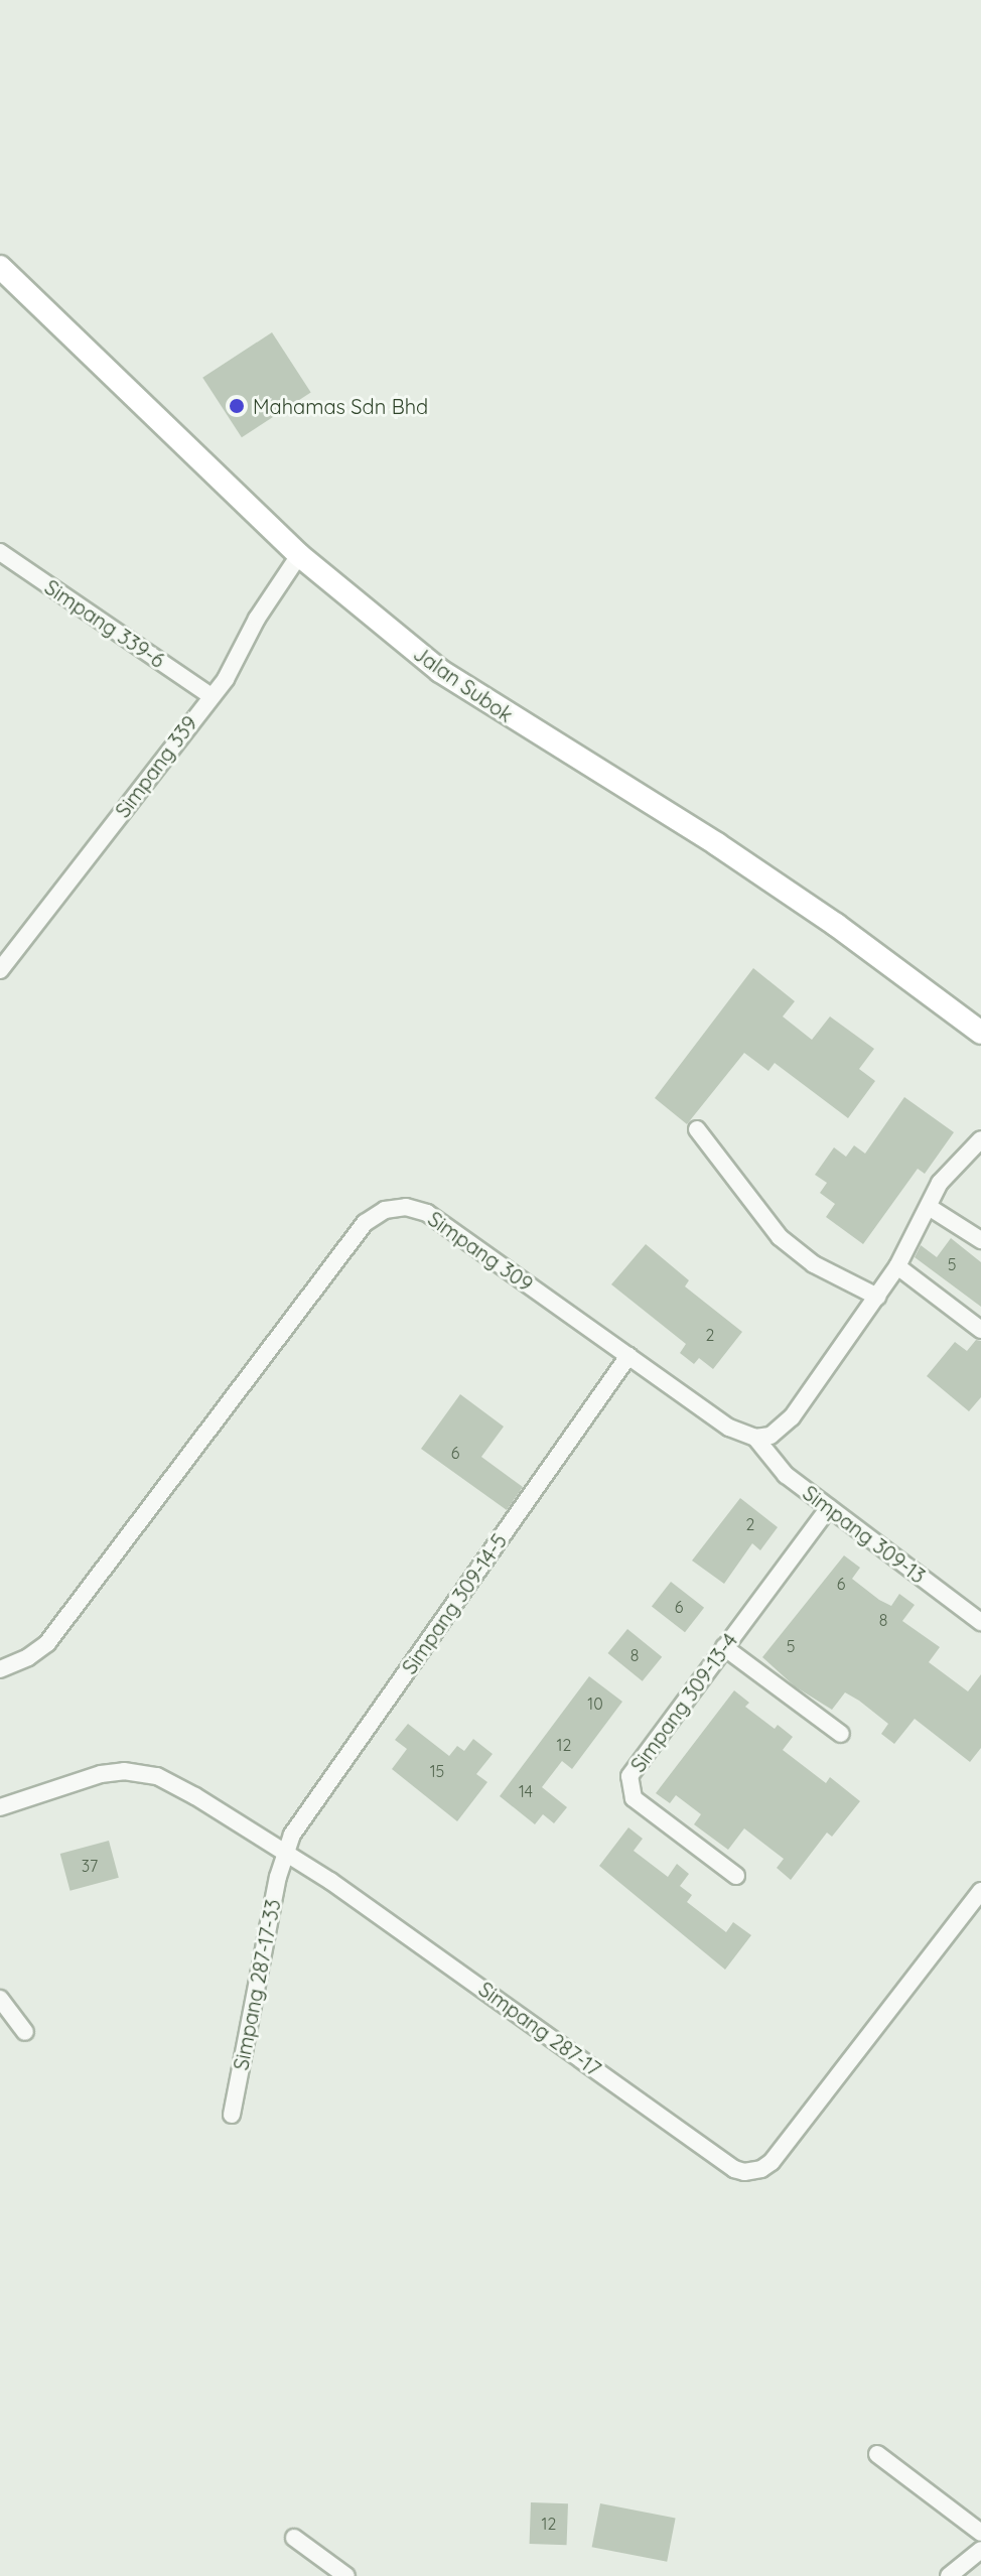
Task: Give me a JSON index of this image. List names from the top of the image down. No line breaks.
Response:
{"streets":{"main road":["Jalan Subok"],"street":["Simpang 339-6","Simpang 339","Simpang 309","Simpang 309-13","Simpang 309-14-5","Simpang 309-13-4","Simpang 287-17-33","Simpang 287-17"]},"crossings":[["Simpang 339-6","Simpang 339"],["Jalan Subok","Simpang 339"],["Simpang 309","Simpang 309-13"],["Simpang 309","Simpang 309-14-5"],["Simpang 309-13","Simpang 309-13-4"],["Simpang 309-14-5","Simpang 287-17-33"],["Simpang 309-14-5","Simpang 287-17"],["Simpang 287-17-33","Simpang 287-17"]],"places":["Mahamas Sdn Bhd"],"house_numbers":["5","2","6","2","6","6","8","5","8","10","12","15","14","37","12"]}
